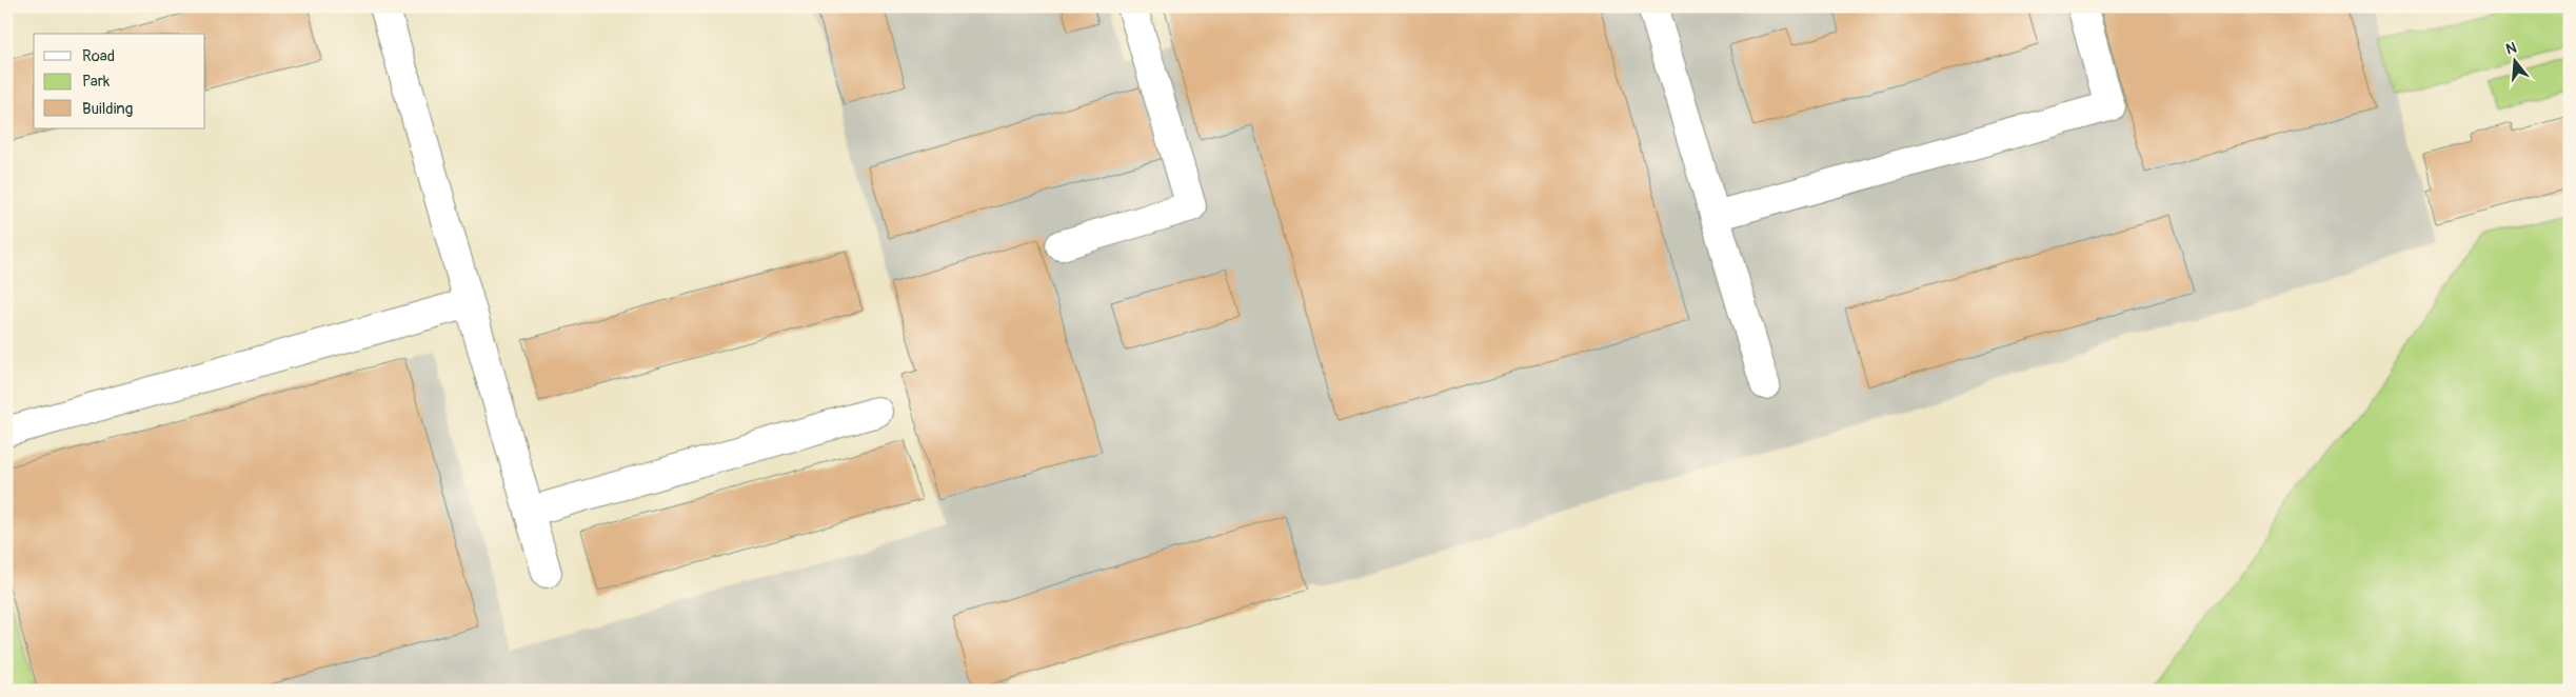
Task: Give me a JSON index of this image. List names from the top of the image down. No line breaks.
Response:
{"legend":["Road","Park","Building"],"north":"top"}
